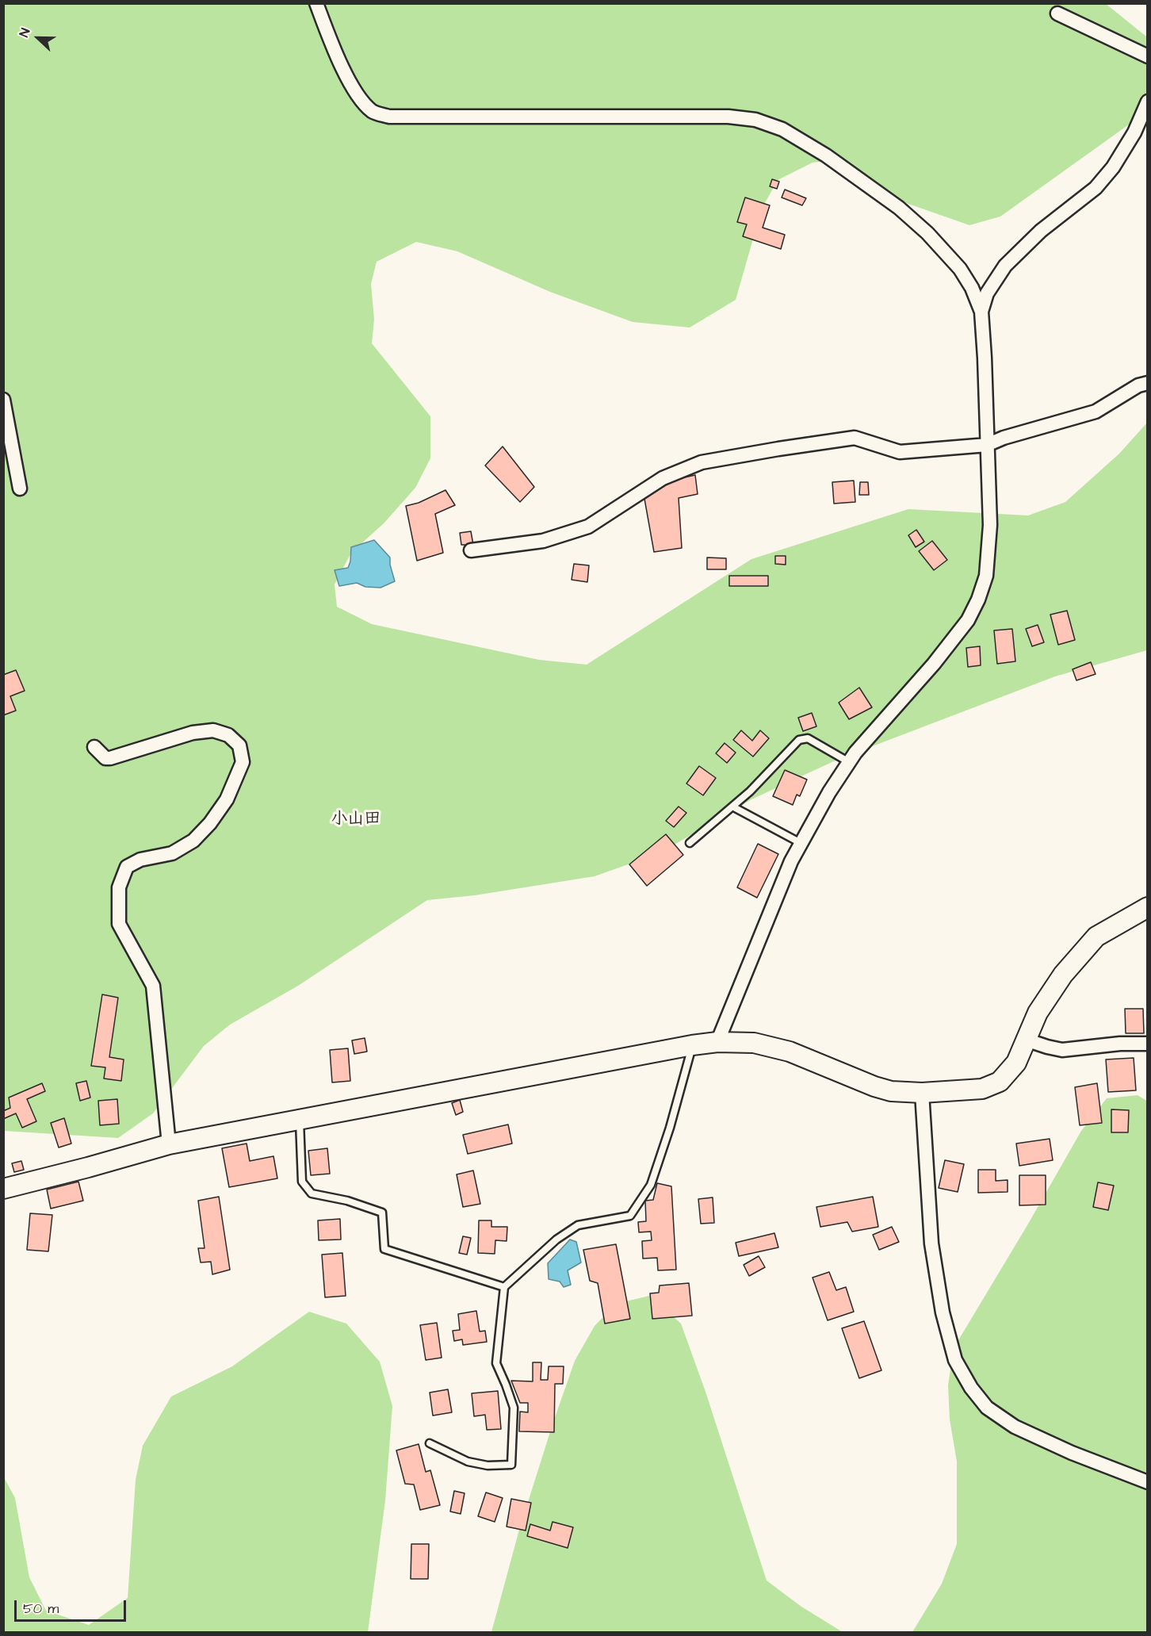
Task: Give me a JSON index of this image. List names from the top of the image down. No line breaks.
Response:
{"districts":["小山田"],"scale_bar":"50 m","north":"left"}
